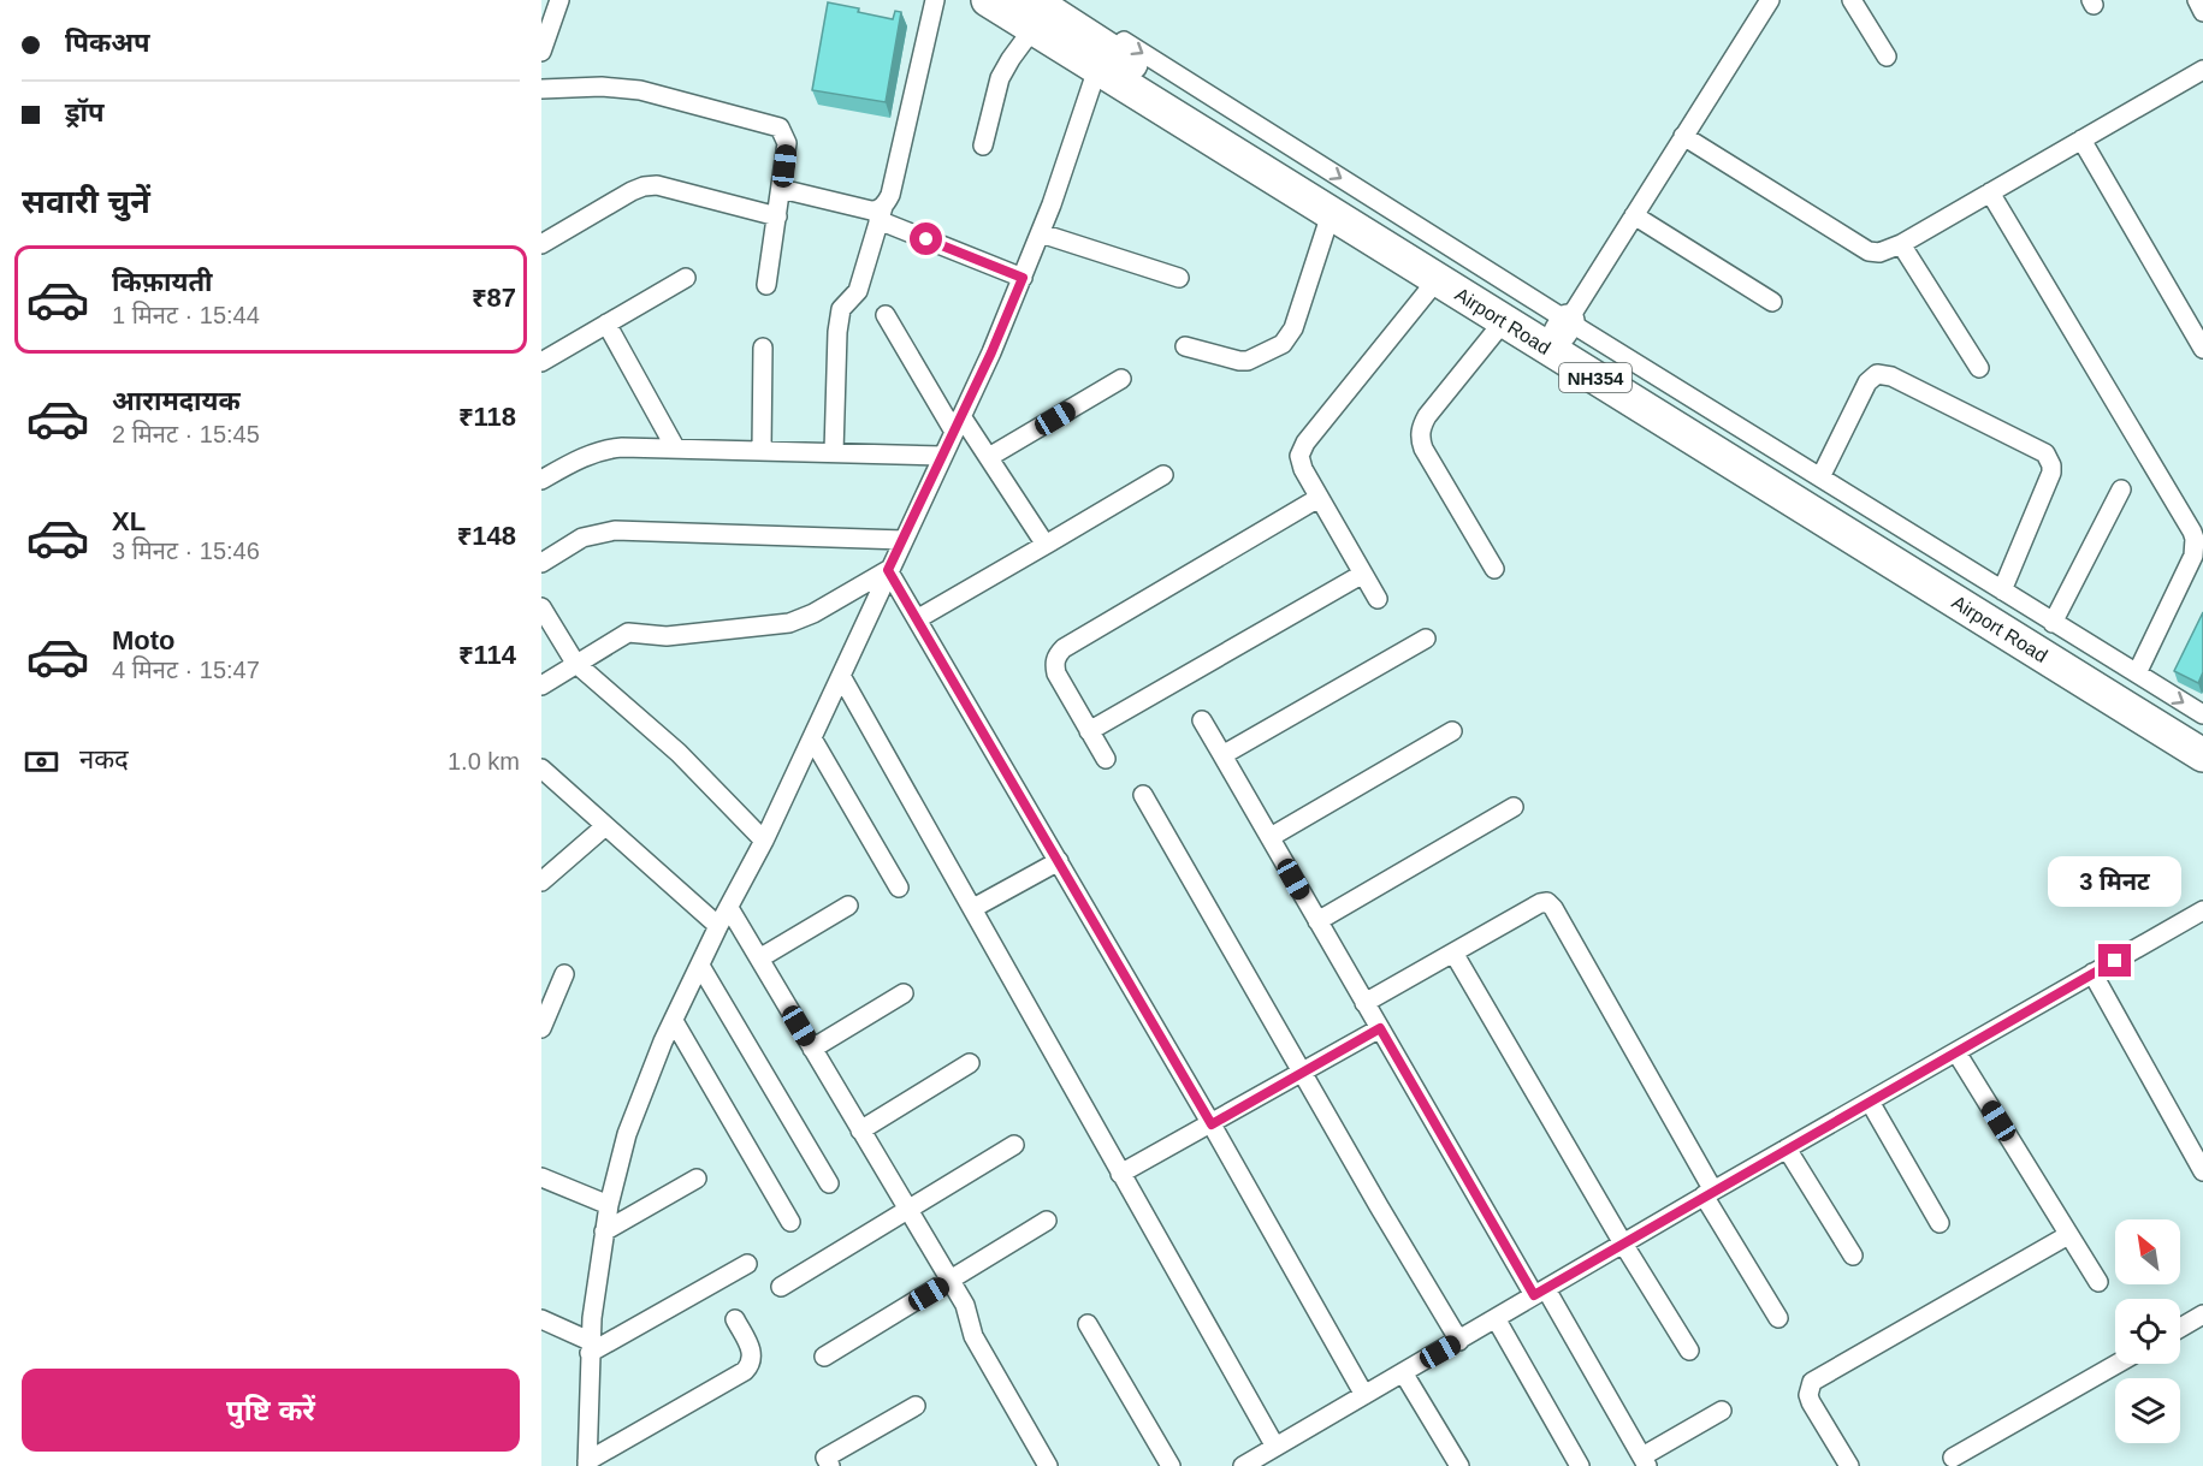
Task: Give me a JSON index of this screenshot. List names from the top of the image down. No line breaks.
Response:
{"streets":{"highway":["Airport Road","NH354"]},"north":"top left","page":{"banner":["पिकअप","ड्रॉप"],"heading":"सवारी चुनें","list":[{"name":"किफ़ायती","note":"1 मिनट · 15:44","value":"₹87"},{"name":"आरामदायक","note":"2 मिनट · 15:45","value":"₹118"},{"name":"XL","note":"3 मिनट · 15:46","value":"₹148"},{"name":"Moto","note":"4 मिनट · 15:47","value":"₹114"}],"pay":["नकद","1.0 km"],"bubble":"3 मिनट","buttons":"पुष्टि करें"}}
